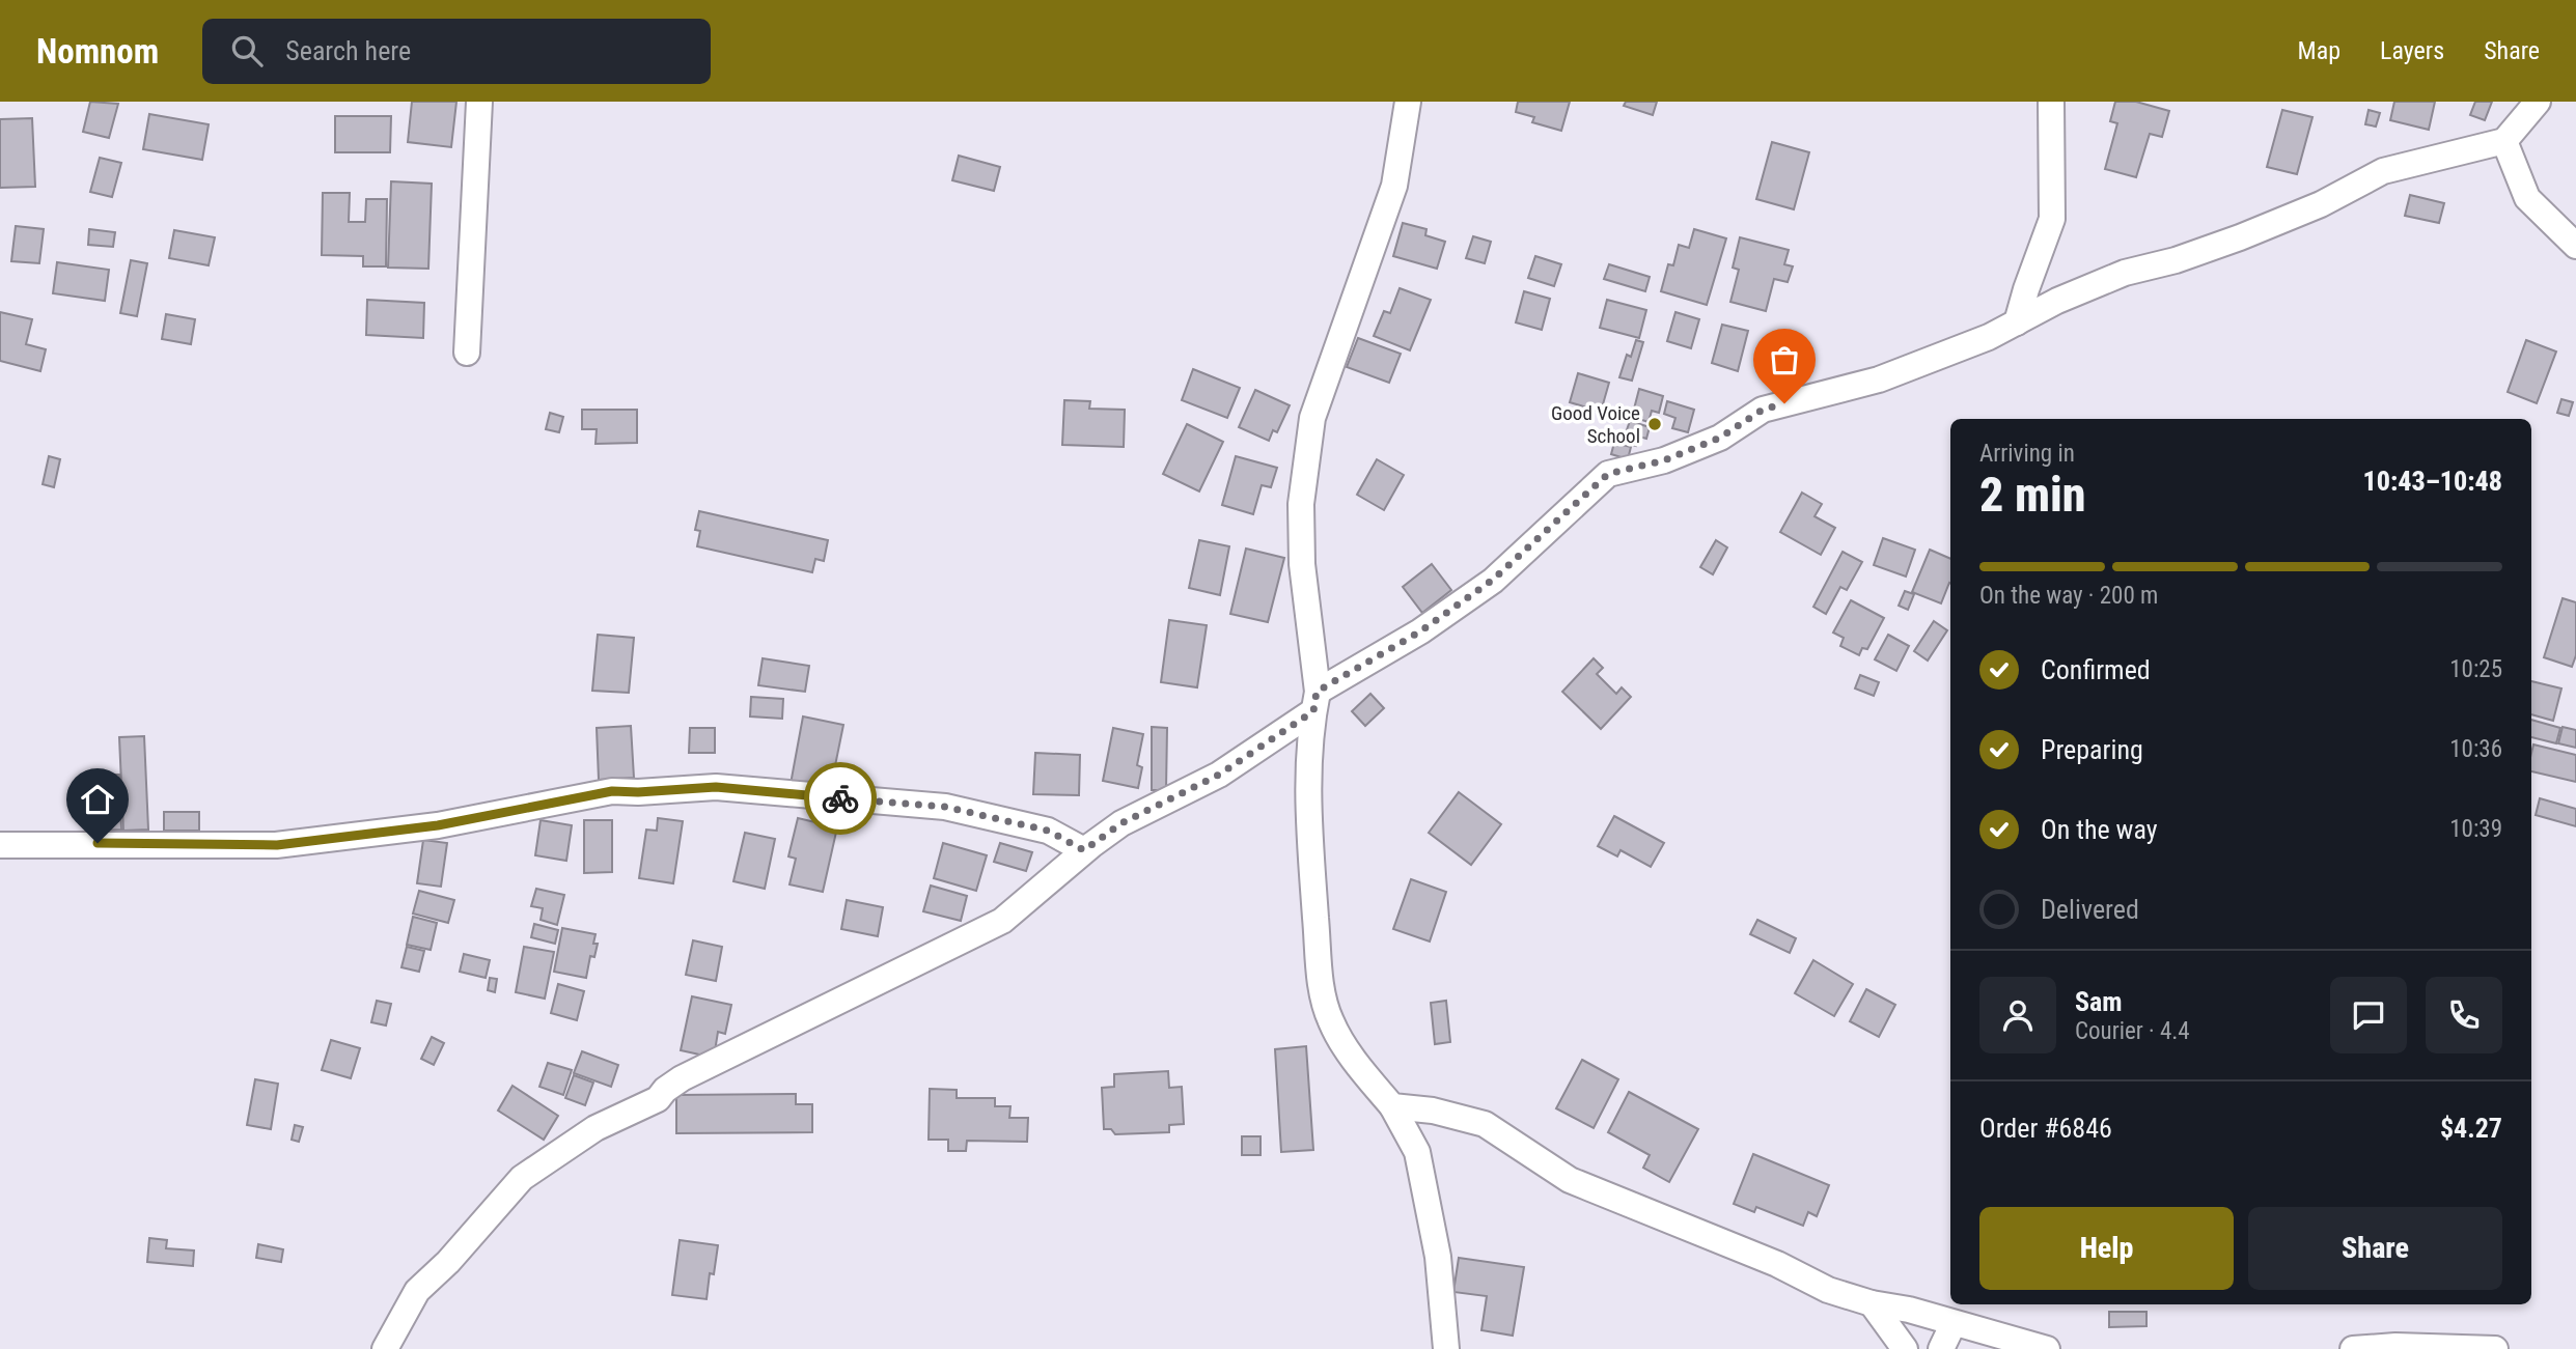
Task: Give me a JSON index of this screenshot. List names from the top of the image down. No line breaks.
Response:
{"places":["Good Voice School"],"page":{"header":"Nomnom","search":"Search here","nav":["Map","Layers","Share"],"heading":["2 min","Arriving in","10:43–10:48"],"panel":["Sam","Courier · 4.4","Order #6846","$4.27"],"bar":"On the way · 200 m","list":[["Confirmed","10:25"],["Preparing","10:36"],["On the way","10:39"],"Delivered"],"buttons":["Help","Share"]}}
